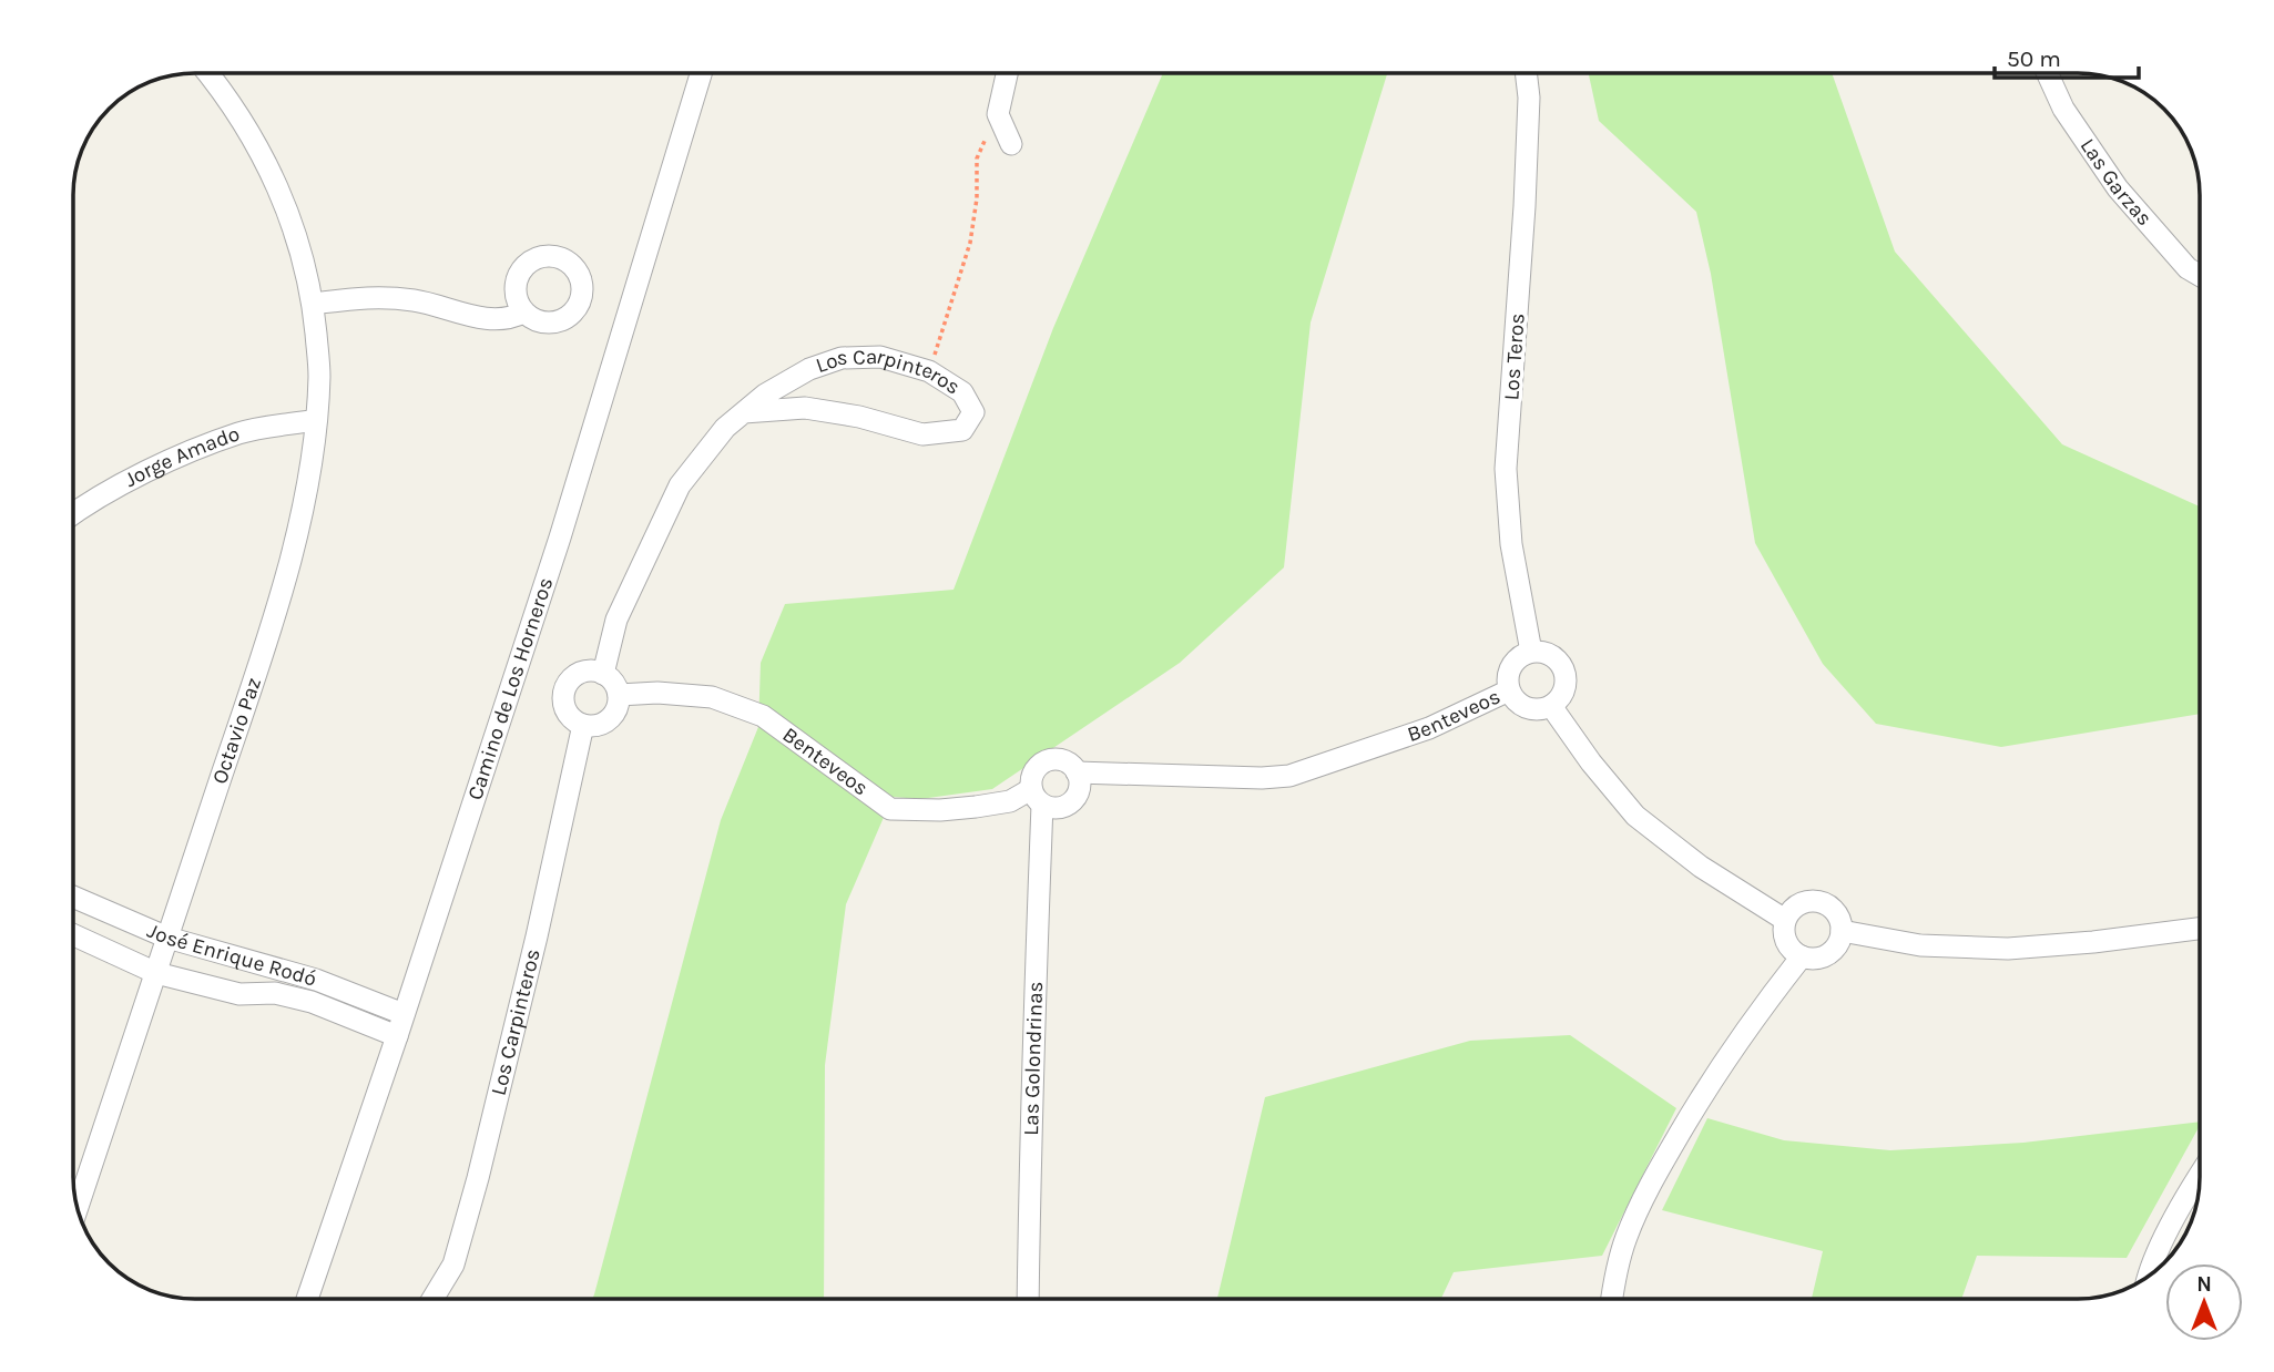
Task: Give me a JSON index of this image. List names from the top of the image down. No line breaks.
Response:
{"streets":{"street":["Las Garzas","Los Teros","Los Carpinteros","Jorge Amado","Camino de Los Horneros","Benteveos","Octavio Paz","José Enrique Rodó","Las Golondrinas"]},"crossings":[["Los Teros","Benteveos"],["Los Carpinteros","Benteveos"],["Jorge Amado","Octavio Paz"],["Camino de Los Horneros","José Enrique Rodó"],["Benteveos","Las Golondrinas"],["Octavio Paz","José Enrique Rodó"]],"scale_bar":"50 m","north":"top"}
